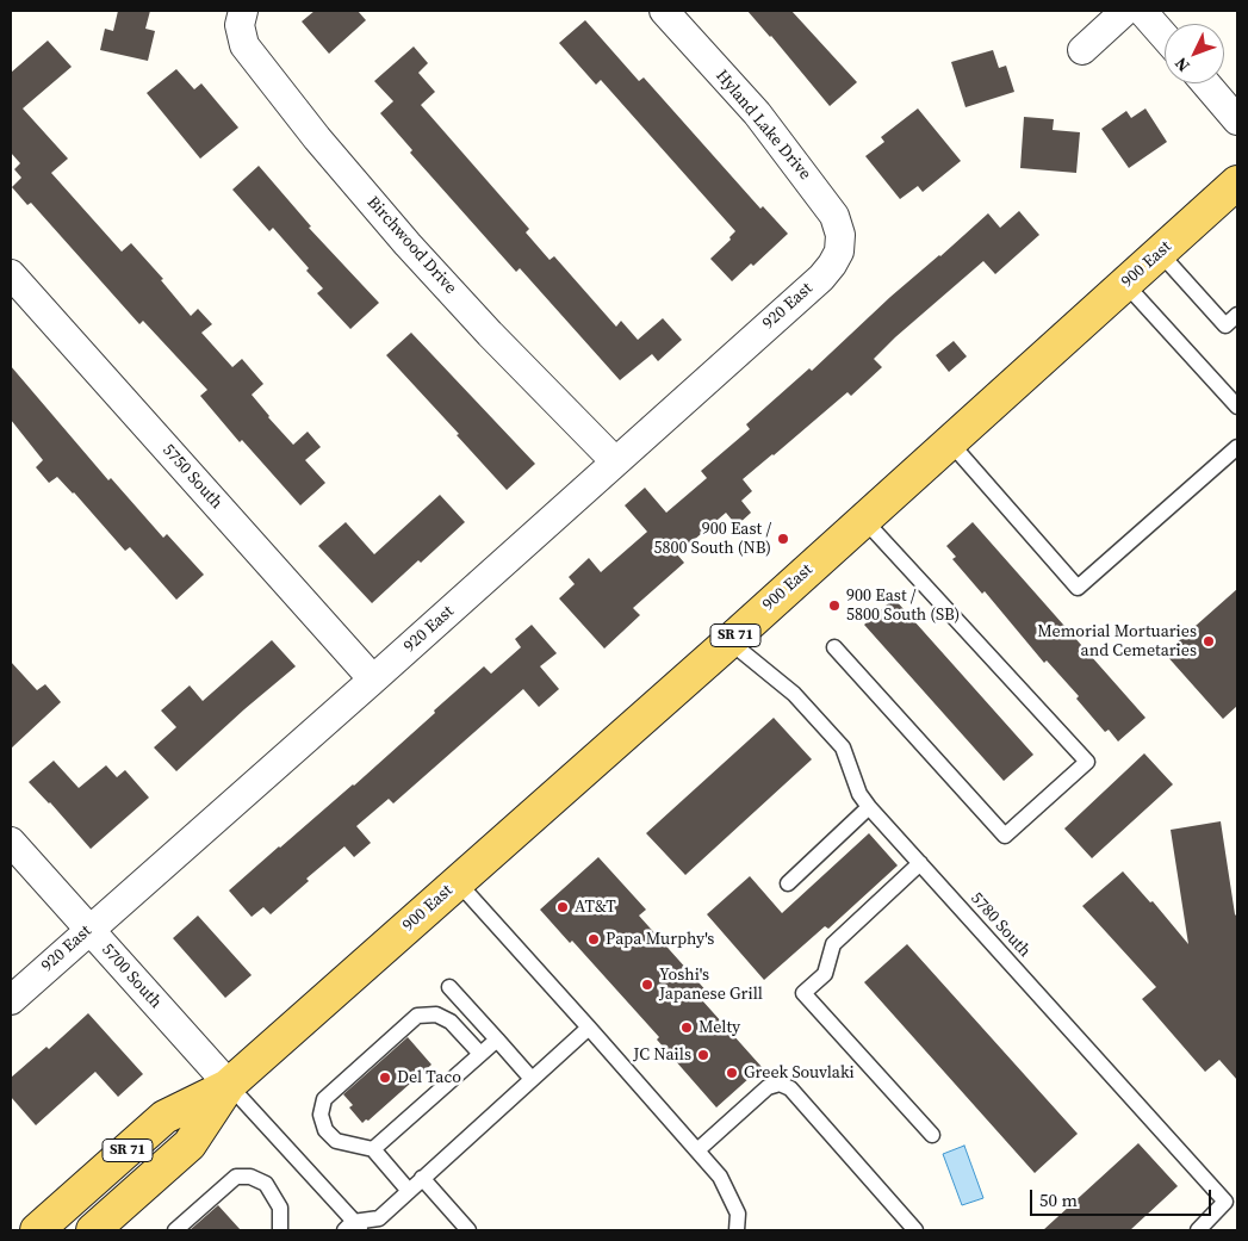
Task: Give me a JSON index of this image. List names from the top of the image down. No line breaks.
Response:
{"streets":{"main road":["900 East","SR 71"],"street":["Hyland Lake Drive","Birchwood Drive","920 East","5750 South","5700 South"],"lane":["5780 South"]},"crossings":[["Hyland Lake Drive","920 East"],["Birchwood Drive","920 East"],["900 East","5780 South"],["900 East","5700 South"],["920 East","5750 South"],["920 East","5700 South"]],"places":["900 East / 5800 South (NB)","900 East / 5800 South (SB)","Memorial Mortuaries and Cemetaries","AT&T","Papa Murphy's","Yoshi's Japanese Grill","Melty","JC Nails","Greek Souvlaki","Del Taco"],"scale_bar":"50 m","north":"bottom left"}
